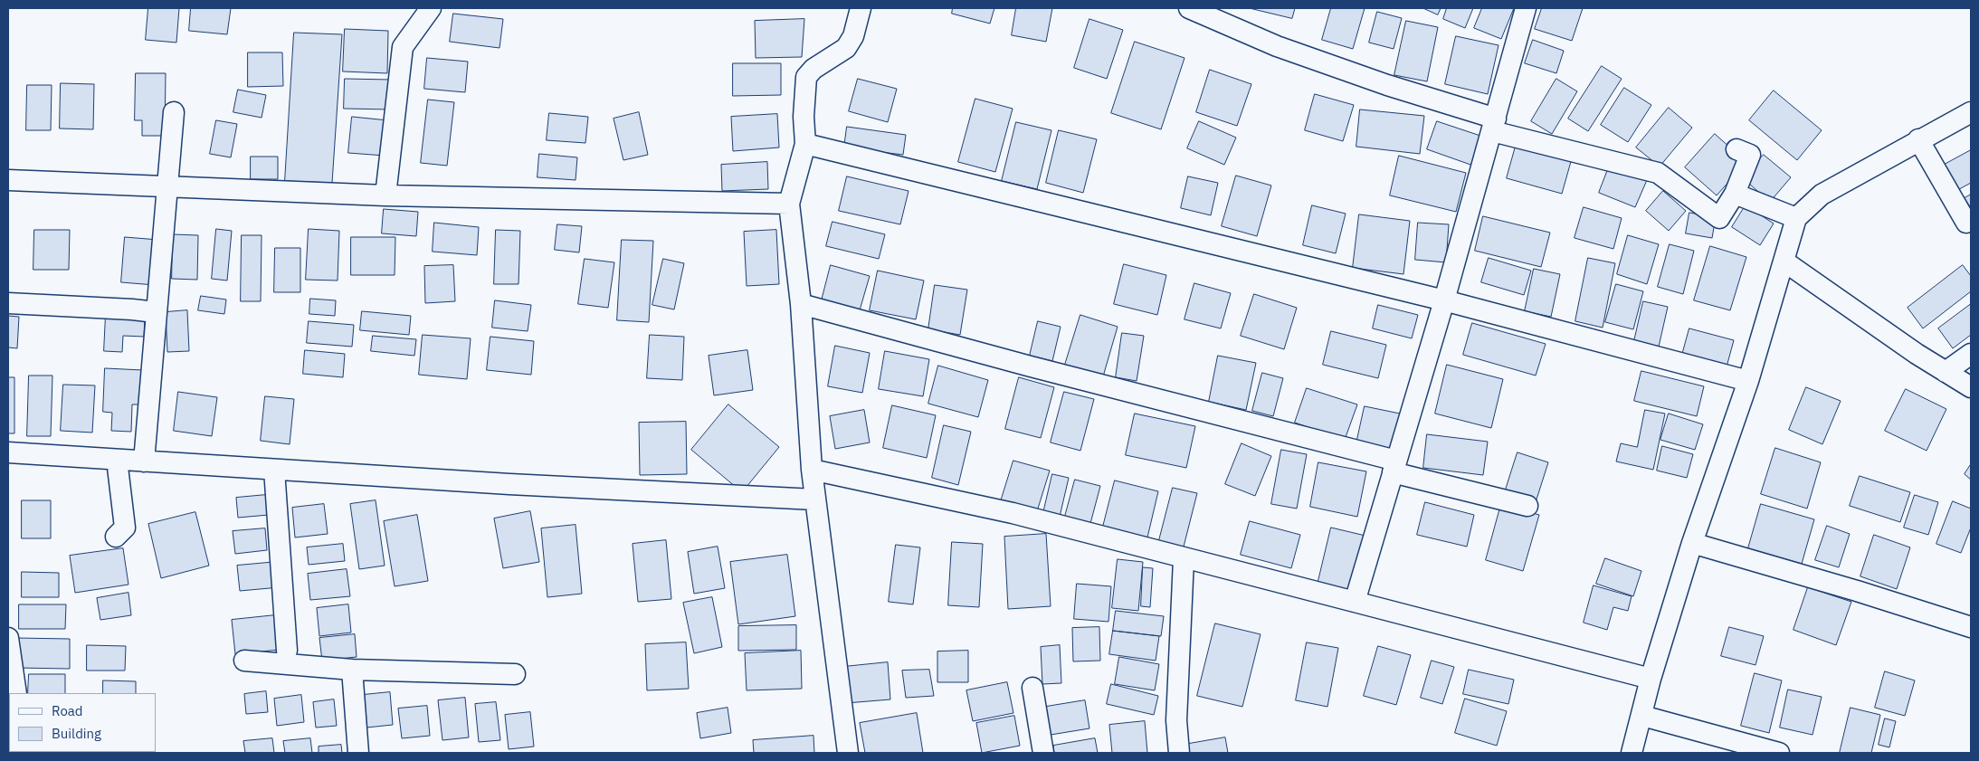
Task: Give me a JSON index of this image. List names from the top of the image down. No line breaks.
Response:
{"legend":["Road","Building"]}
